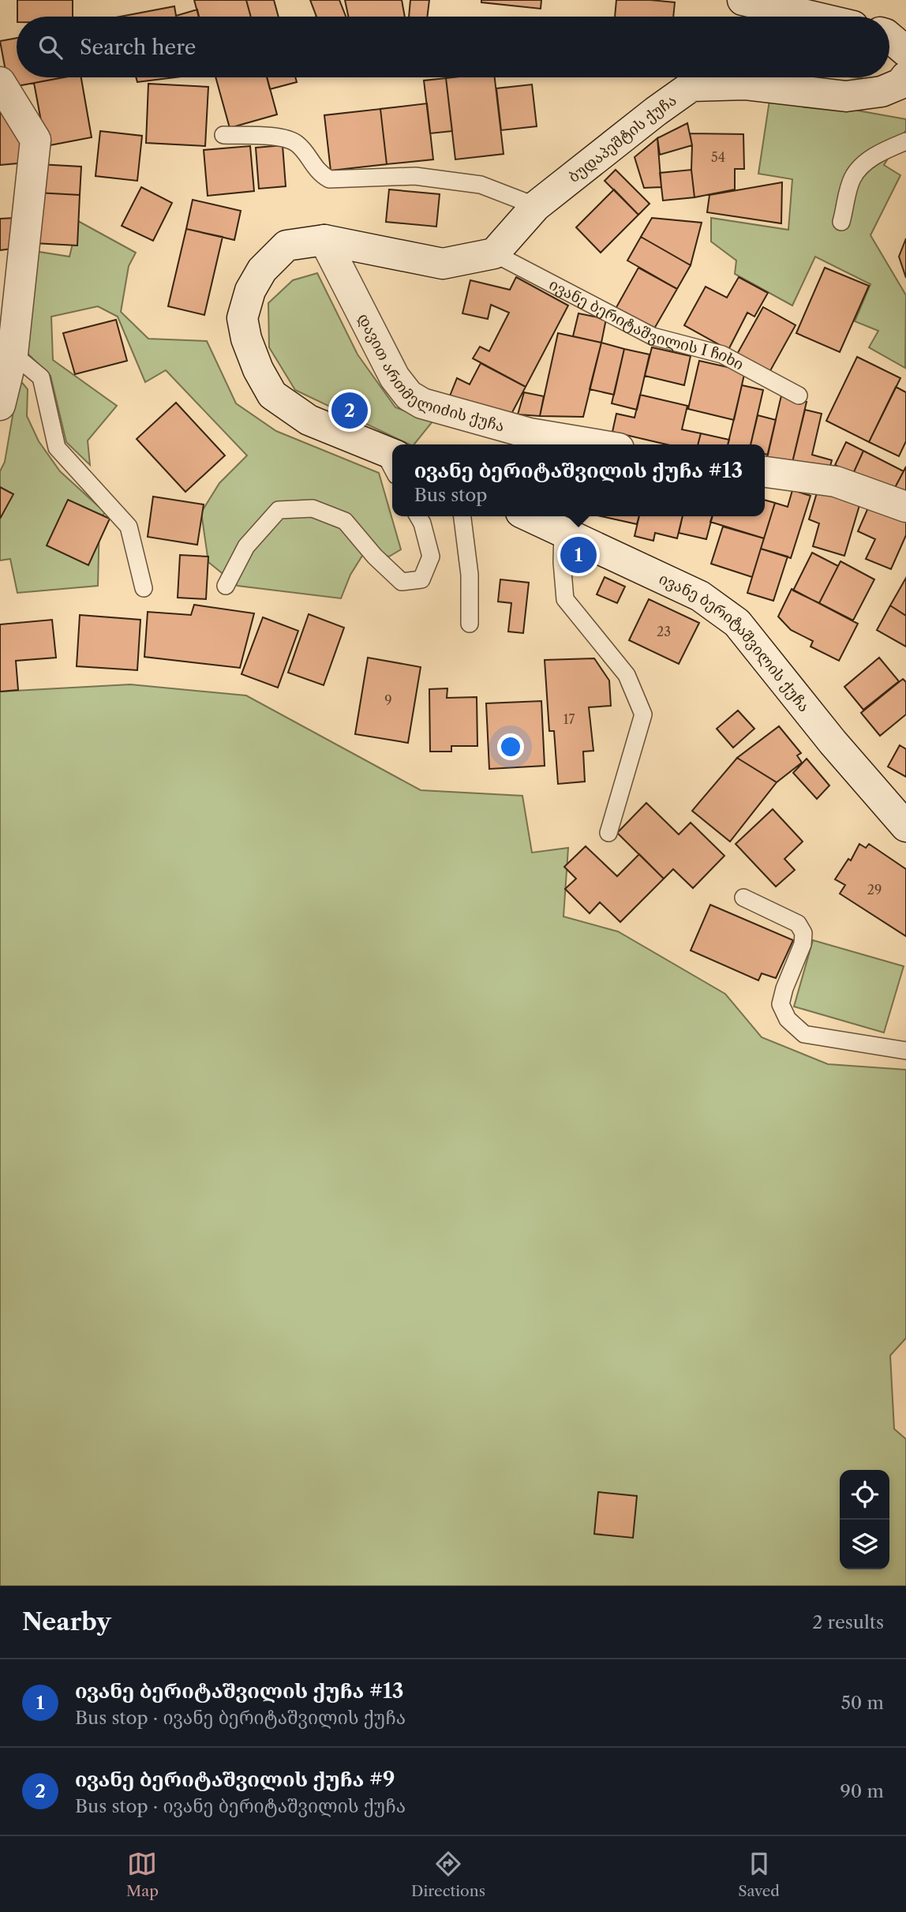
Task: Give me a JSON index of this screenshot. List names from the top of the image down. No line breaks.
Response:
{"streets":{"main road":["ბუდაპეშტის ქუჩა","დავით ართმელიძის ქუჩა","ივანე ბერიტაშვილის ქუჩა"],"lane":["ივანე ბერიტაშვილის I ჩიხი"]},"crossings":[["ბუდაპეშტის ქუჩა","ივანე ბერიტაშვილის I ჩიხი"]],"house_numbers":["54","23","9","17","29"],"page":{"search":"Search here","pins":["2","1"],"popup":["ივანე ბერიტაშვილის ქუჩა #13","Bus stop"],"heading":["Nearby","2 results"],"list":[{"mark":"1","name":"ივანე ბერიტაშვილის ქუჩა #13","note":"Bus stop · ივანე ბერიტაშვილის ქუჩა","value":"50 m"},{"mark":"2","name":"ივანე ბერიტაშვილის ქუჩა #9","note":"Bus stop · ივანე ბერიტაშვილის ქუჩა","value":"90 m"}],"nav":["Map","Directions","Saved"]}}
